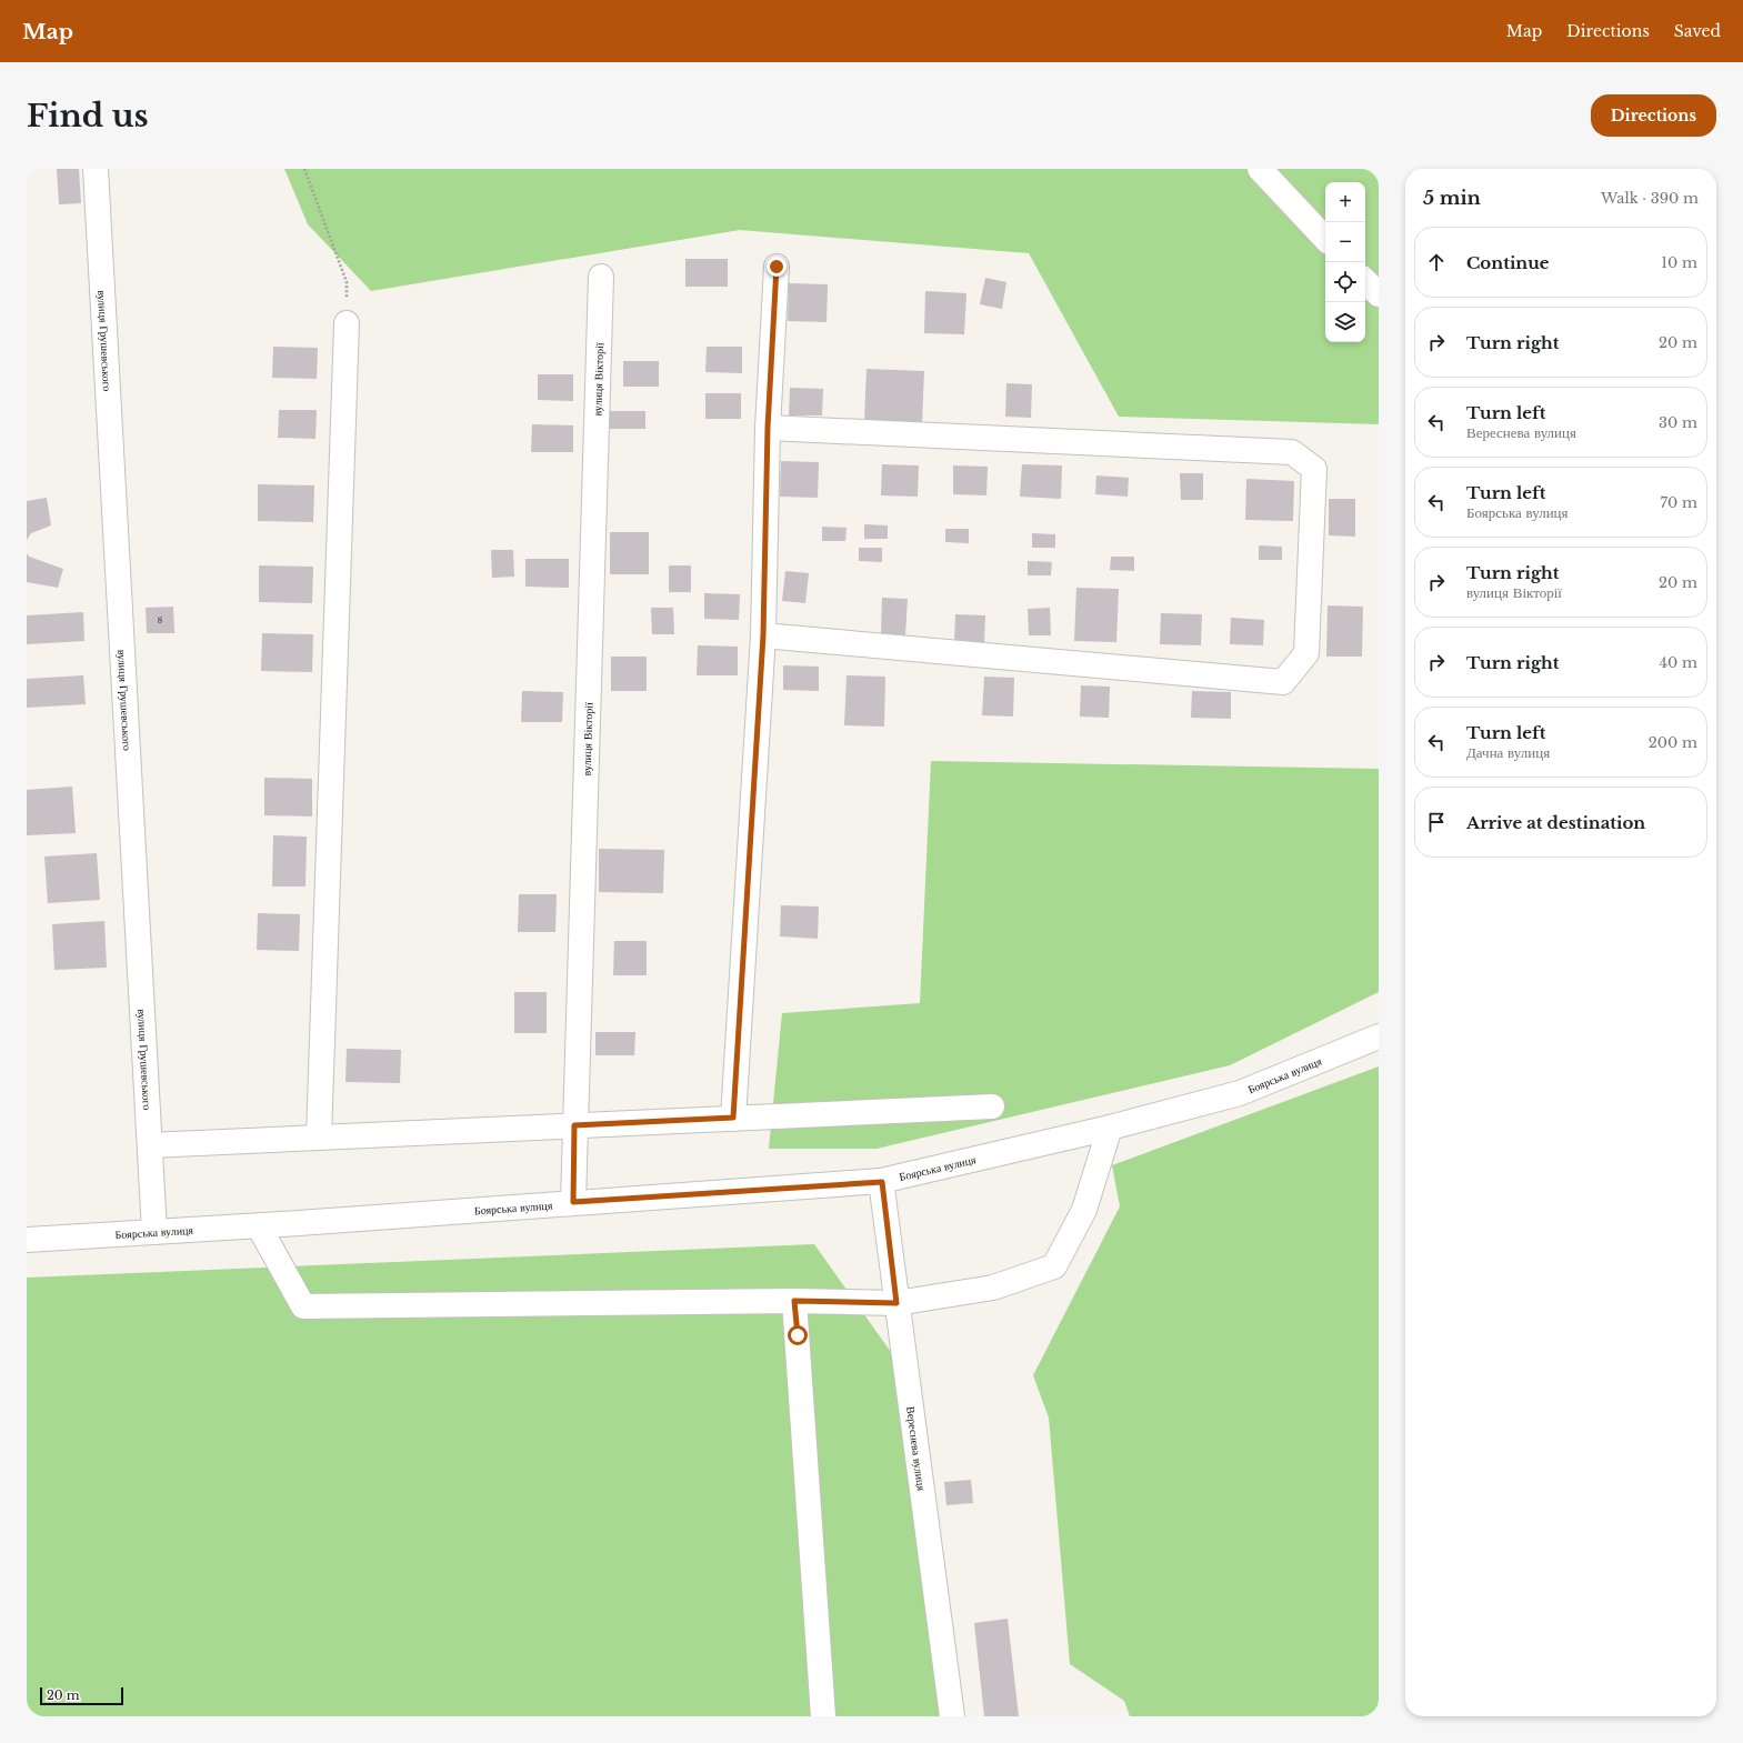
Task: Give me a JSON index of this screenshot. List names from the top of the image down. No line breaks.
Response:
{"streets":{"street":["вулиця Грушевського","вулиця Вікторії","Боярська вулиця","Вереснева вулиця"]},"crossings":[["вулиця Грушевського","Боярська вулиця"],["вулиця Вікторії","Боярська вулиця"],["Боярська вулиця","Вереснева вулиця"]],"house_numbers":["8"],"scale_bar":"20 m","page":{"header":"Map","nav":["Map","Directions","Saved"],"buttons":"Directions","title":"Find us","heading":["5 min","Walk · 390 m"],"map_buttons":["+","−"],"list":[["Continue","10 m"],["Turn right","20 m"],["Turn left","Вереснева вулиця","30 m"],["Turn left","Боярська вулиця","70 m"],["Turn right","вулиця Вікторії","20 m"],["Turn right","40 m"],["Turn left","Дачна вулиця","200 m"],"Arrive at destination"],"scale":"20 m"}}
